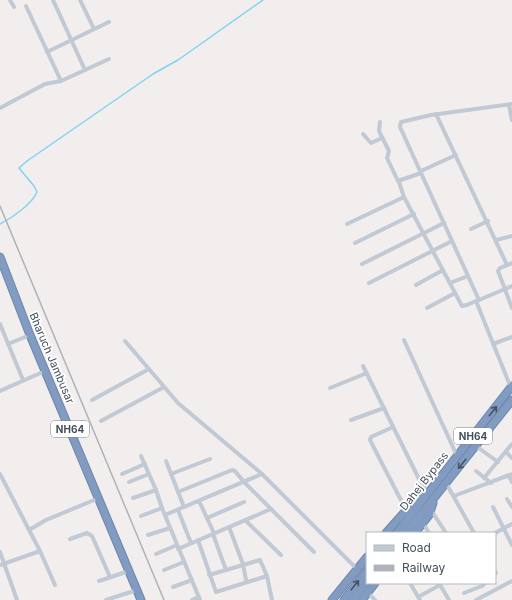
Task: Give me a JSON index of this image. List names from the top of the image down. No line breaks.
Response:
{"streets":{"highway":["Bharuch Jambusar","NH64","Dahej Bypass"]},"crossings":[["NH64","Dahej Bypass"]],"legend":["Road","Railway"]}
